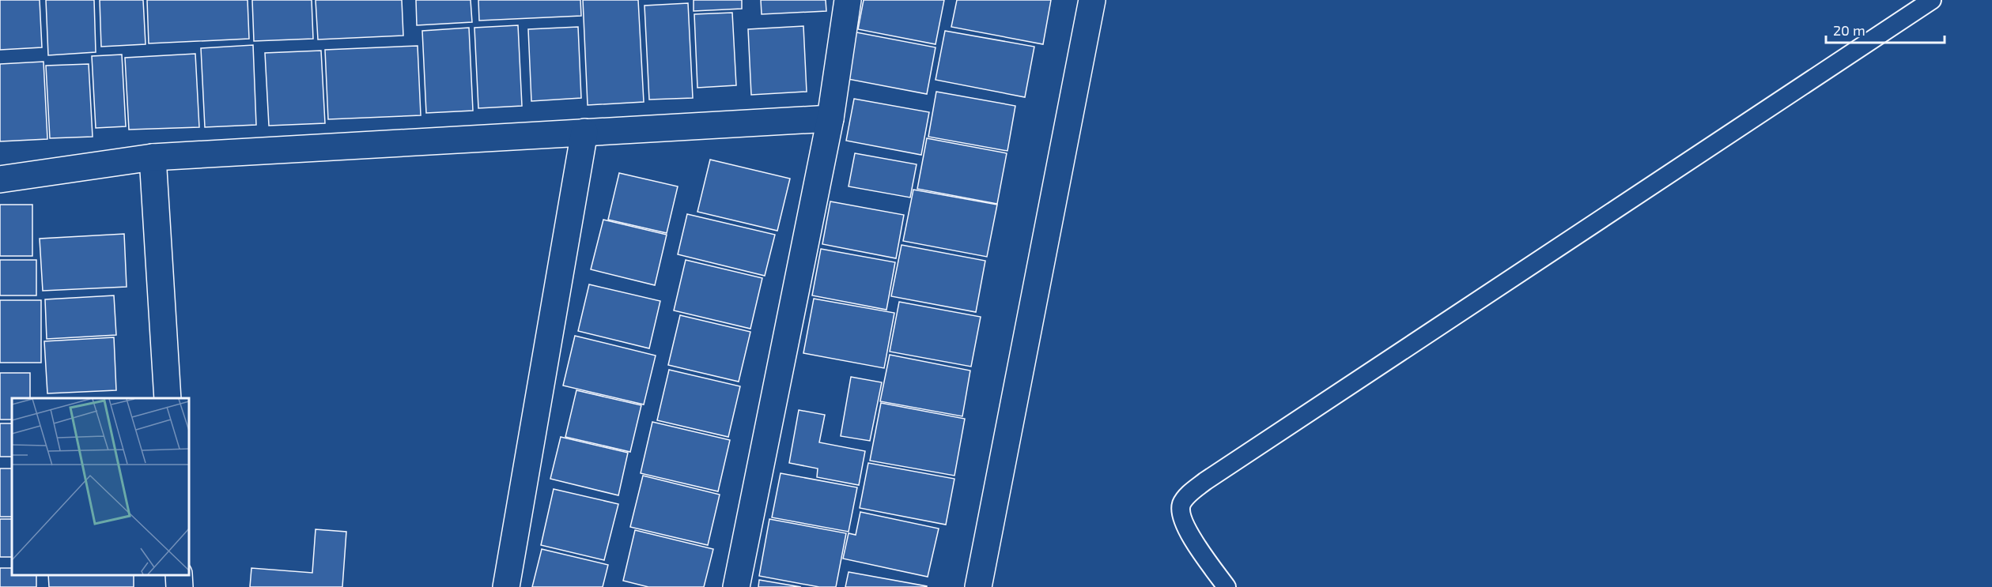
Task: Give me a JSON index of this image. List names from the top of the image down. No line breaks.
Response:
{"scale_bar":"20 m"}
